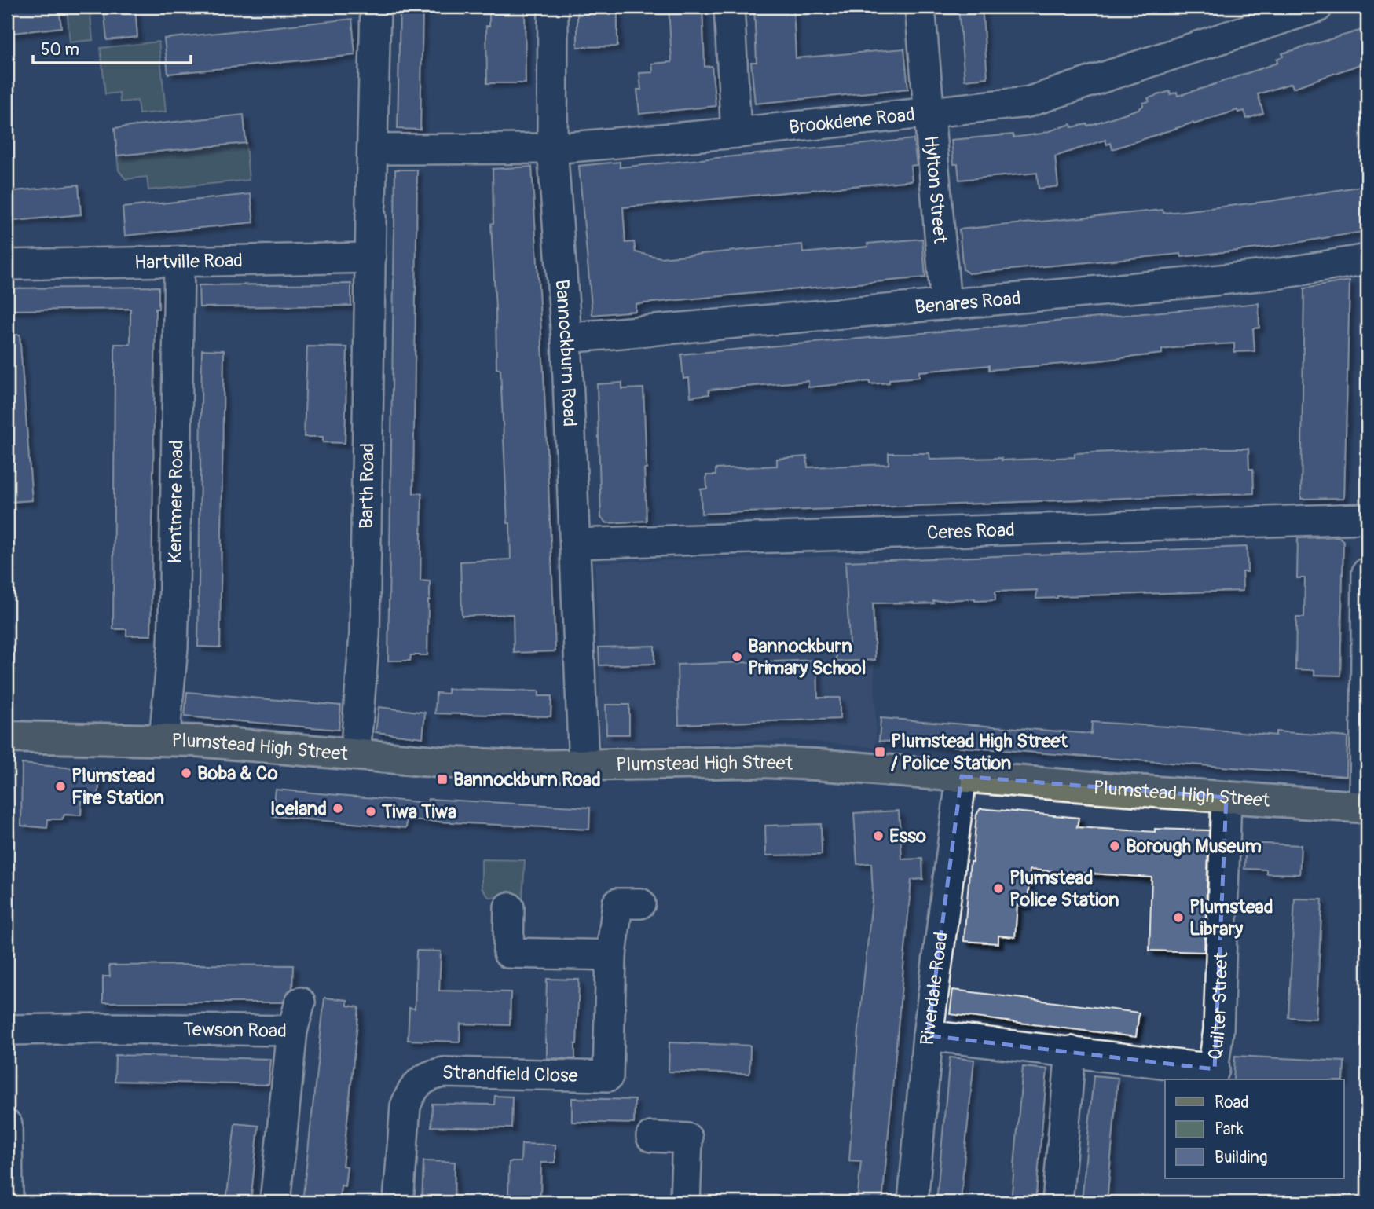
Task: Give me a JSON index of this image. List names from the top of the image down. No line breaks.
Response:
{"streets":{"main road":["Plumstead High Street"],"street":["Brookdene Road","Hylton Street","Hartville Road","Benares Road","Bannockburn Road","Barth Road","Kentmere Road","Ceres Road","Riverdale Road","Quilter Street","Tewson Road","Strandfield Close"]},"crossings":[["Brookdene Road","Hylton Street"],["Brookdene Road","Bannockburn Road"],["Brookdene Road","Barth Road"],["Hylton Street","Benares Road"],["Hartville Road","Barth Road"],["Hartville Road","Kentmere Road"],["Benares Road","Bannockburn Road"],["Bannockburn Road","Ceres Road"],["Bannockburn Road","Plumstead High Street"],["Barth Road","Plumstead High Street"],["Kentmere Road","Plumstead High Street"],["Plumstead High Street","Riverdale Road"],["Plumstead High Street","Quilter Street"]],"places":{"other":["Bannockburn Primary School","Boba & Co","Plumstead Fire Station","Iceland","Tiwa Tiwa","Esso","Borough Museum","Plumstead Police Station","Plumstead Library"],"transit":["Plumstead High Street / Police Station","Bannockburn Road"]},"legend":["Road","Park","Building"],"scale_bar":"50 m"}
